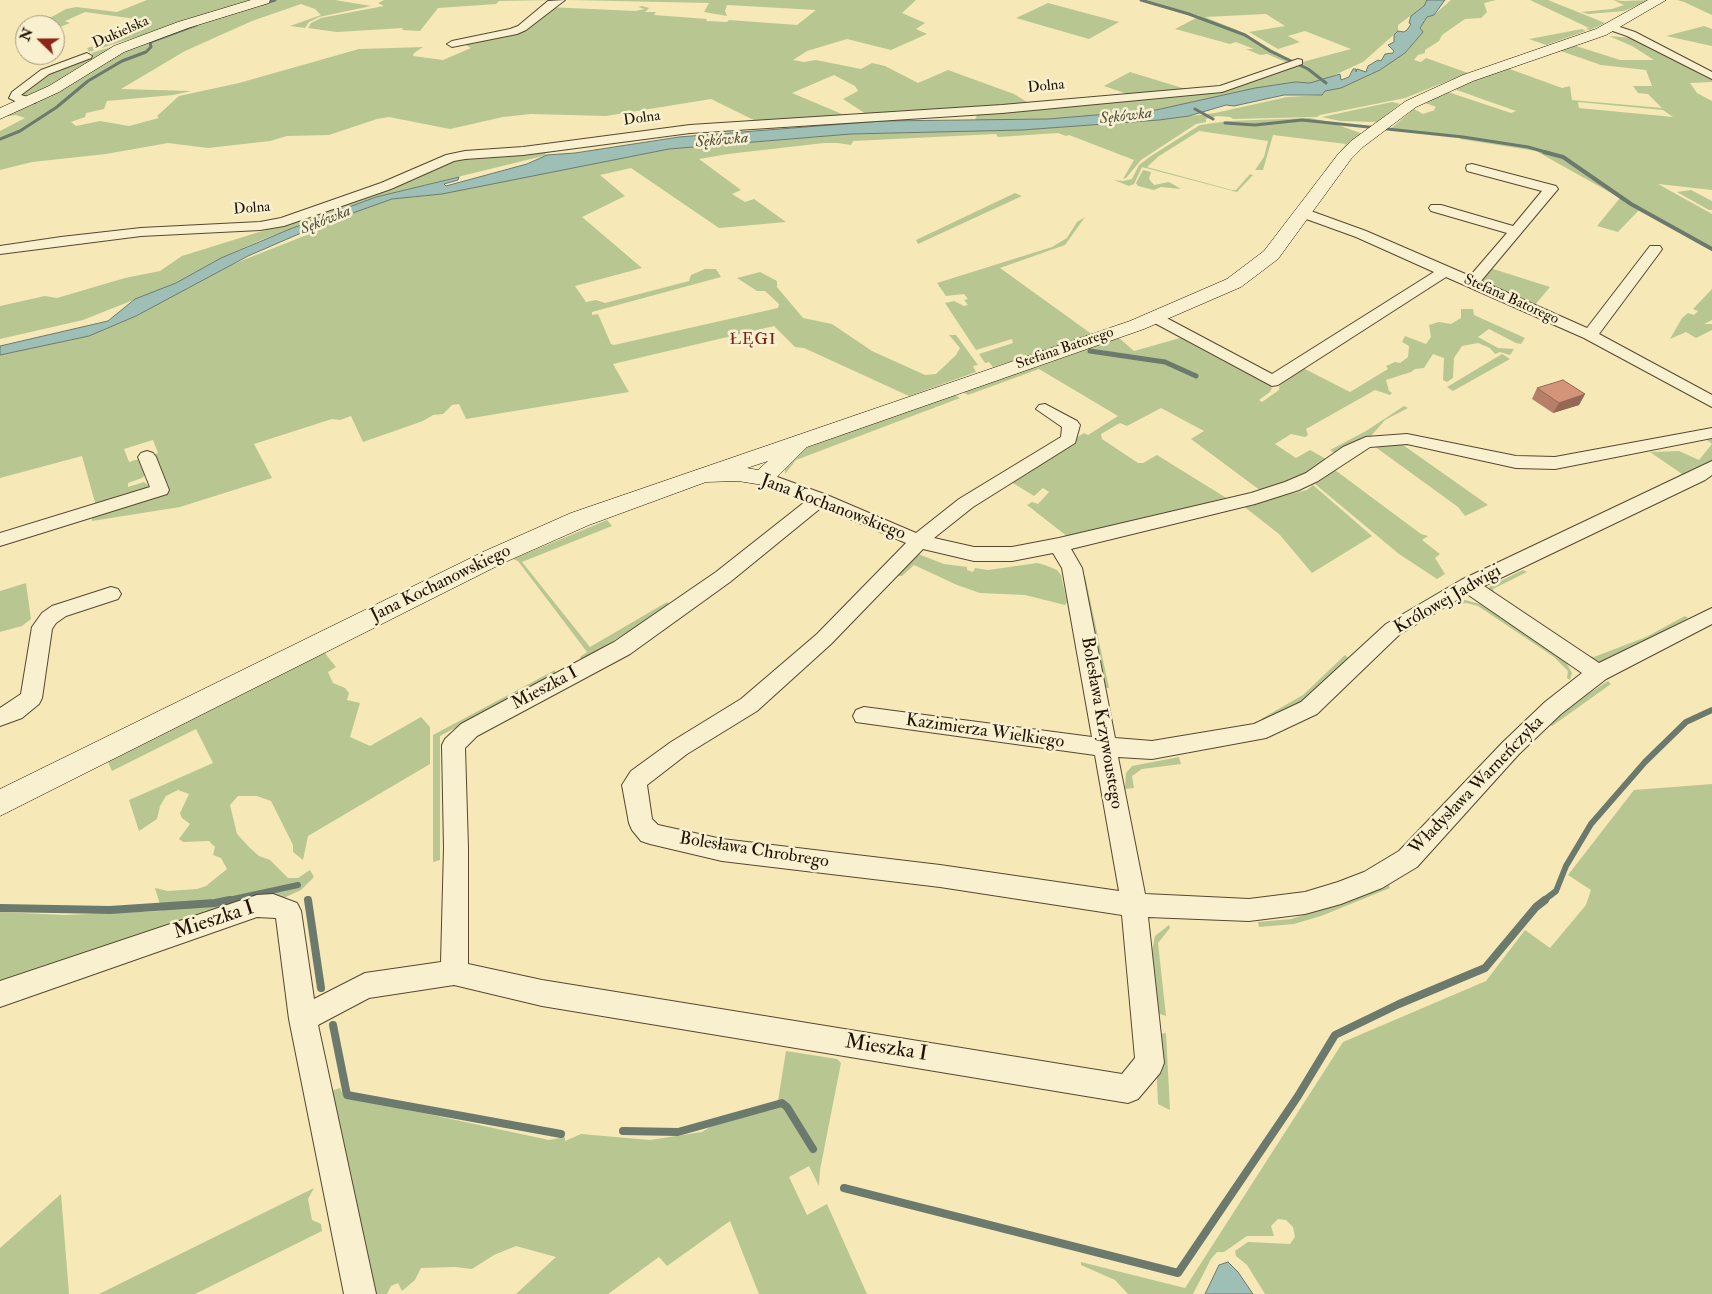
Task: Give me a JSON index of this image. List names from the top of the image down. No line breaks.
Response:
{"streets":{"street":["Dukielska","Dolna","Stefana Batorego","Jana Kochanowskiego","Królowej Jadwigi","Mieszka I","Bolesława Krzywoustego","Kazimierza Wielkiego","Władysława Warneńczyka","Bolesława Chrobrego"]},"crossings":[["Stefana Batorego","Jana Kochanowskiego"],["Jana Kochanowskiego","Mieszka I"],["Jana Kochanowskiego","Bolesława Krzywoustego"],["Jana Kochanowskiego","Bolesława Chrobrego"],["Królowej Jadwigi","Bolesława Krzywoustego"],["Królowej Jadwigi","Kazimierza Wielkiego"],["Mieszka I","Bolesława Krzywoustego"],["Mieszka I","Władysława Warneńczyka"],["Mieszka I","Bolesława Chrobrego"],["Bolesława Krzywoustego","Kazimierza Wielkiego"],["Bolesława Krzywoustego","Władysława Warneńczyka"],["Bolesława Krzywoustego","Bolesława Chrobrego"],["Władysława Warneńczyka","Bolesława Chrobrego"]],"districts":["ŁĘGI"],"water":["Sękówka"],"north":"left"}
